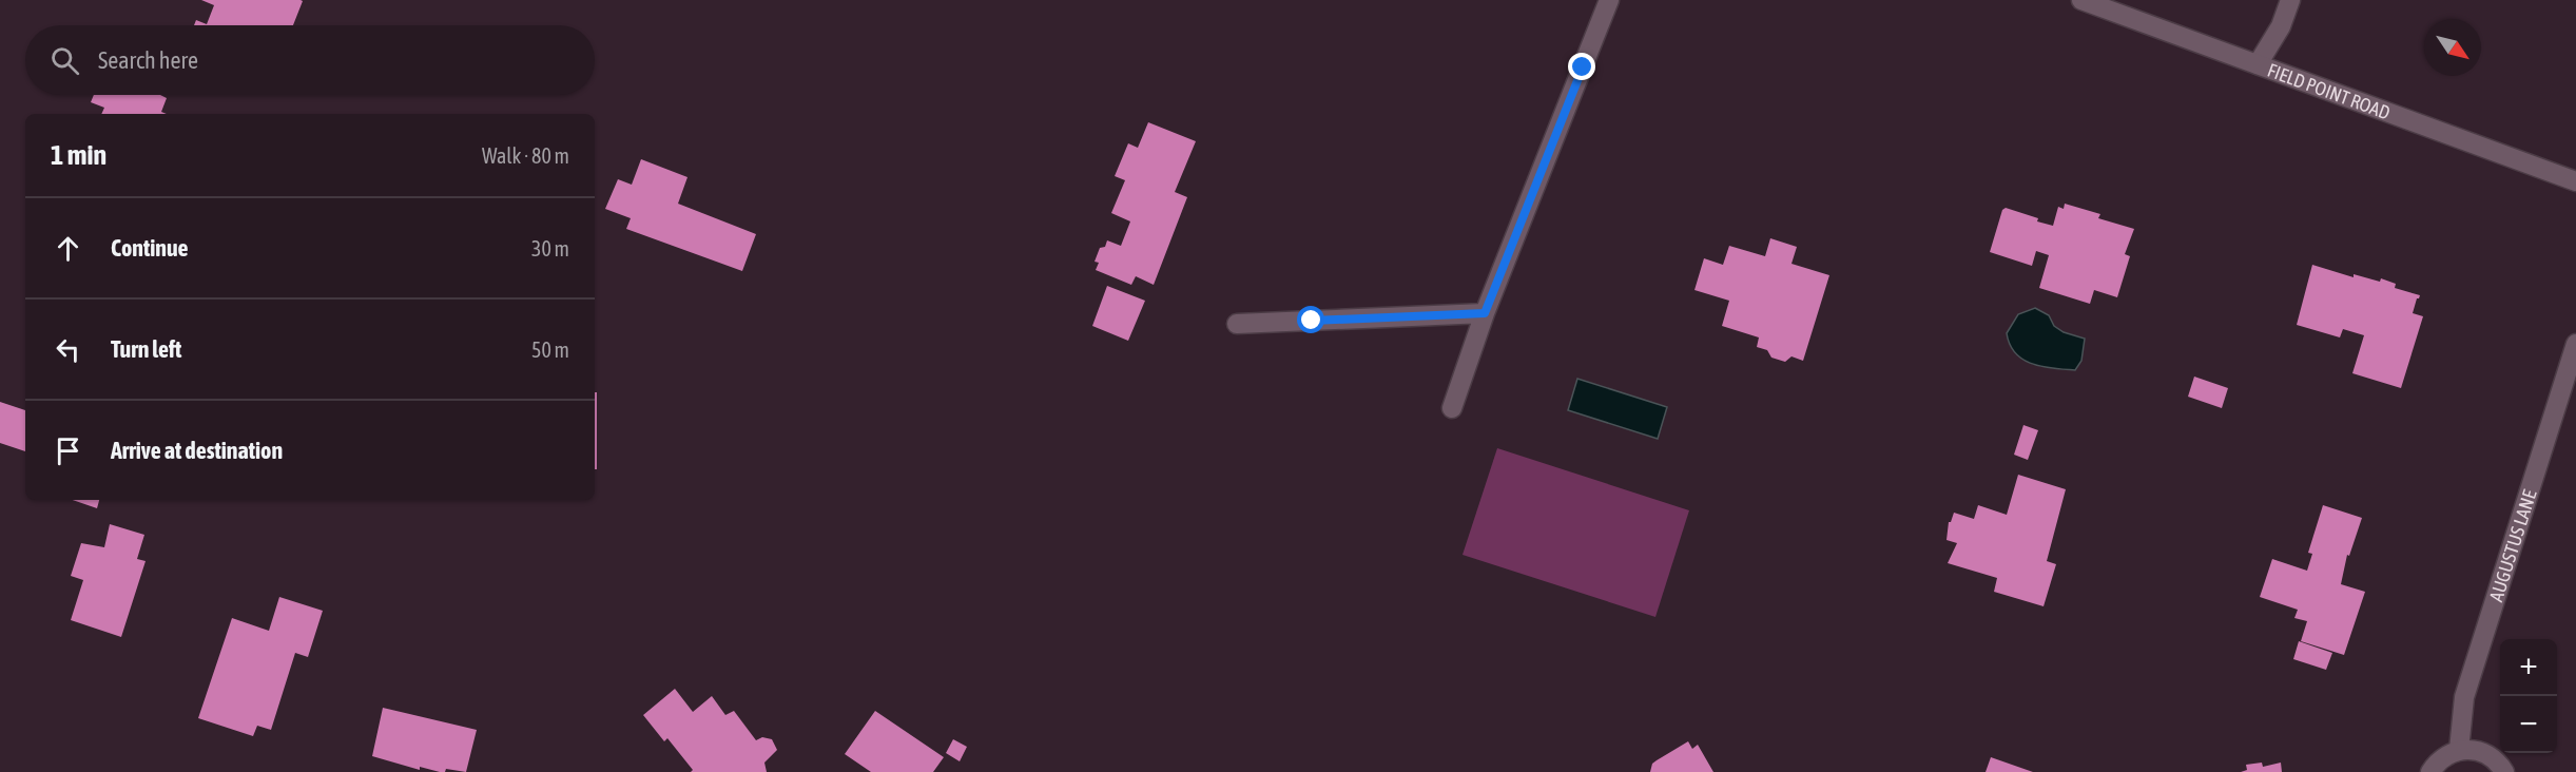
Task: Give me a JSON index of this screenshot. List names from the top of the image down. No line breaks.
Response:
{"streets":{"street":["FIELD POINT ROAD","AUGUSTUS LANE"]},"north":"bottom right","page":{"search":"Search here","heading":["1 min","Walk · 80 m"],"list":[["Continue","30 m"],["Turn left","50 m"],"Arrive at destination"],"map_buttons":["+","−"]}}
